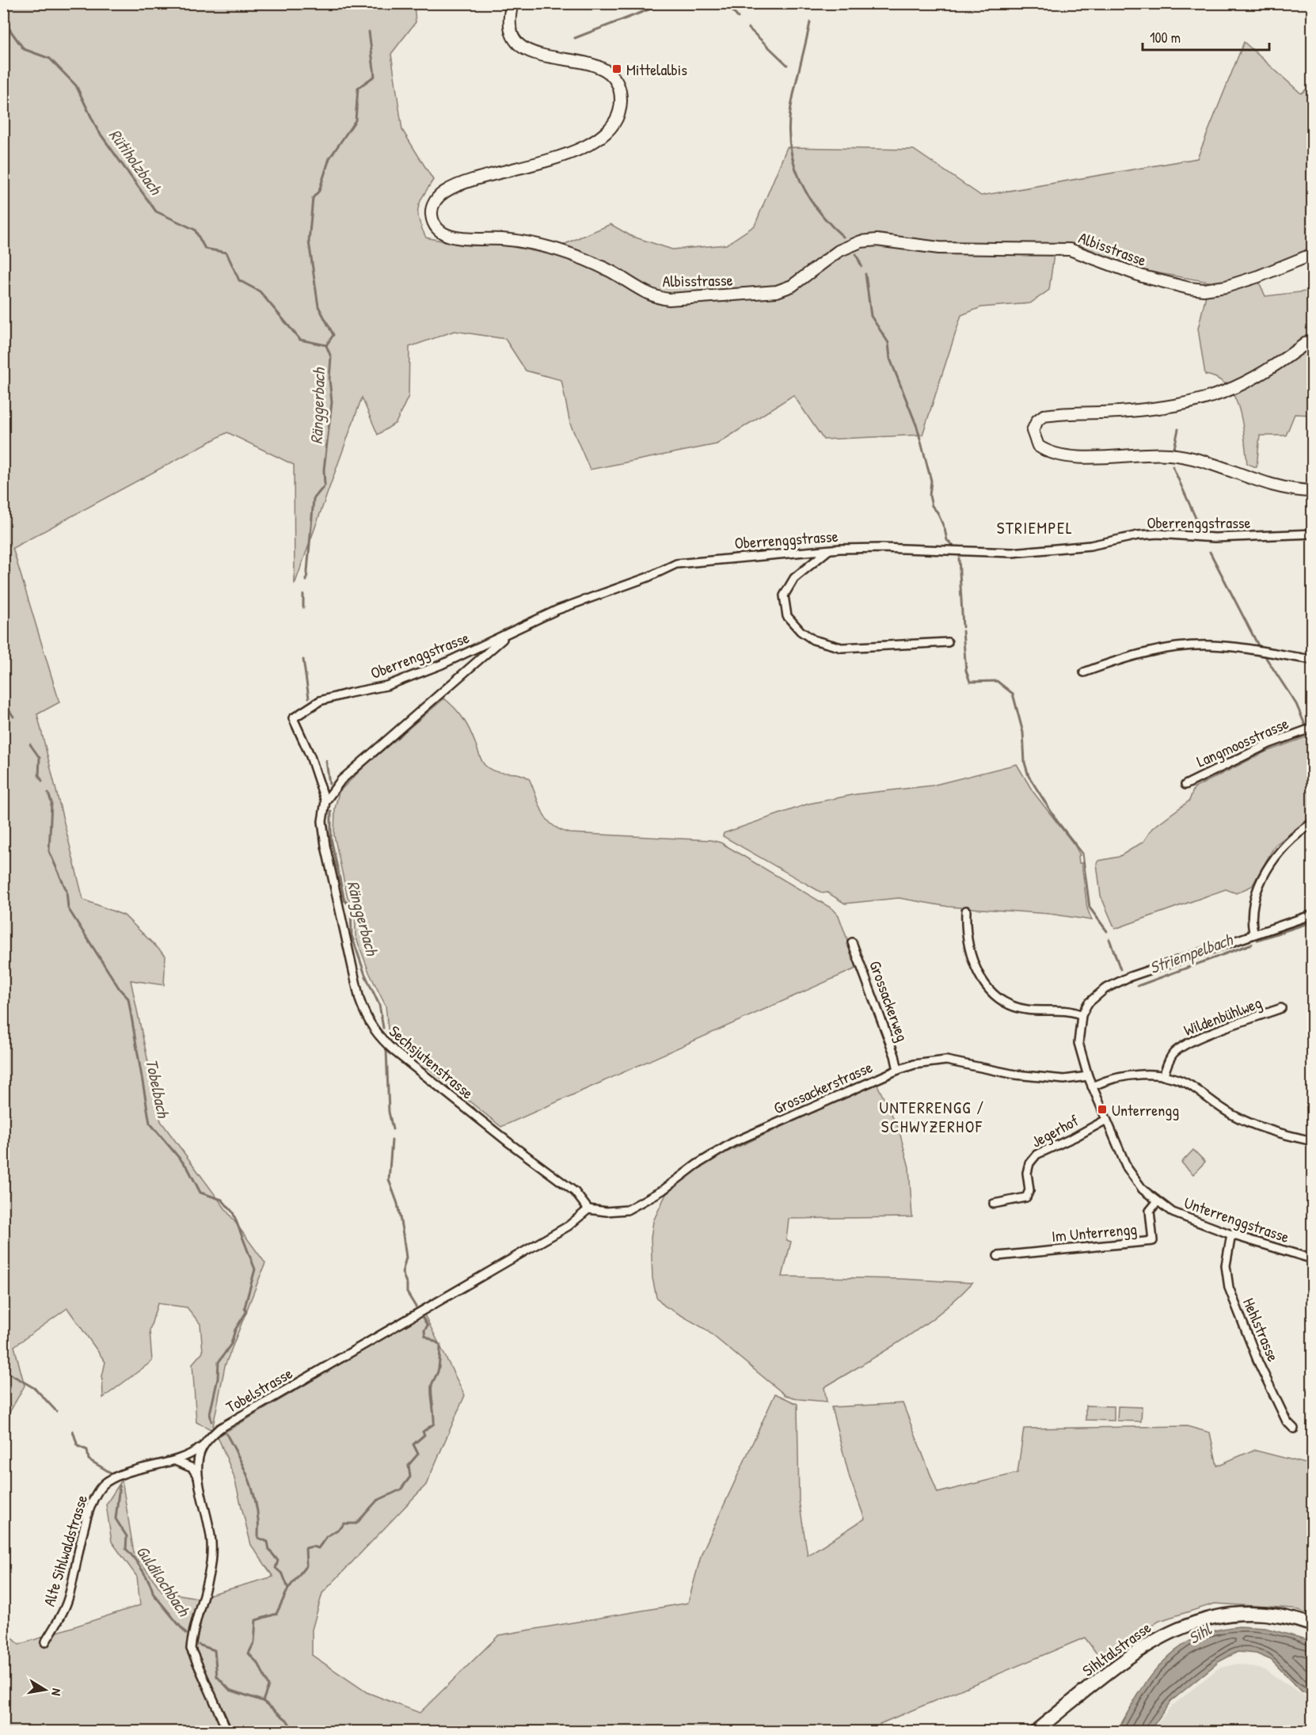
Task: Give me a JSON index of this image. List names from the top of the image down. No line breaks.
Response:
{"streets":{"main road":["Albisstrasse","Sihltalstrasse"],"street":["Oberrenggstrasse","Langmoosstrasse","Grossackerweg","Wildenbühlweg","Sechsjutenstrasse","Grossackerstrasse","Jegerhof","Unterrenggstrasse","Im Unterrengg","Hehlstrasse","Tobelstrasse","Alte Sihlwaldstrasse"]},"crossings":[["Oberrenggstrasse","Sechsjutenstrasse"],["Grossackerweg","Grossackerstrasse"],["Sechsjutenstrasse","Grossackerstrasse"],["Sechsjutenstrasse","Tobelstrasse"],["Grossackerstrasse","Unterrenggstrasse"],["Grossackerstrasse","Tobelstrasse"],["Jegerhof","Unterrenggstrasse"],["Unterrenggstrasse","Im Unterrengg"],["Unterrenggstrasse","Hehlstrasse"],["Tobelstrasse","Alte Sihlwaldstrasse"]],"districts":["STRIEMPEL","UNTERRENGG / SCHWYZERHOF"],"water":["Rütiholzbach","Ränggerbach","Striempelbach","Tobelbach","Guldilochbach","Sihl"],"places":{"transit":["Mittelalbis","Unterrengg"]},"scale_bar":"100 m","north":"right"}
